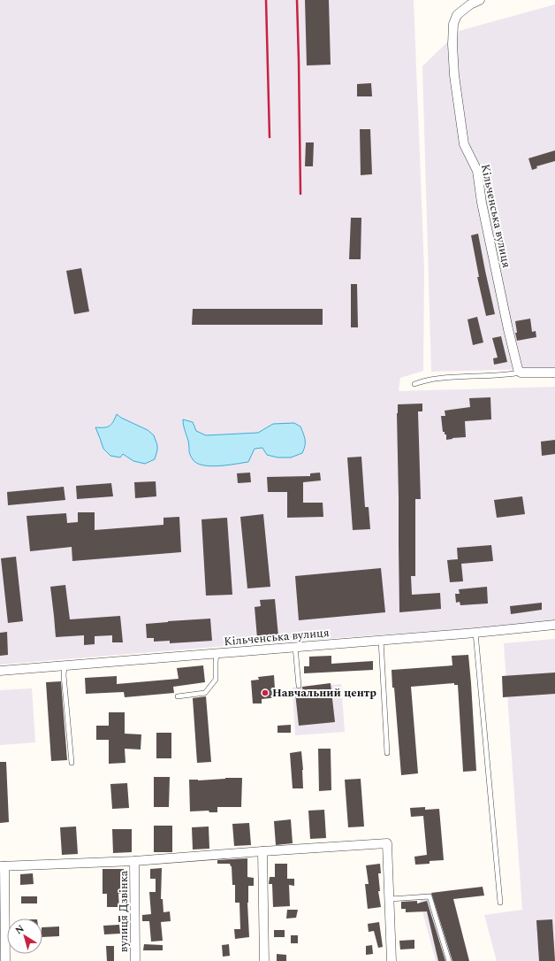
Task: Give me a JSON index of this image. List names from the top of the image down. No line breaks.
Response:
{"streets":{"street":["Кільченська вулиця","вулиця Дзвінка"]},"places":["Навчальний центр"],"north":"top left"}
